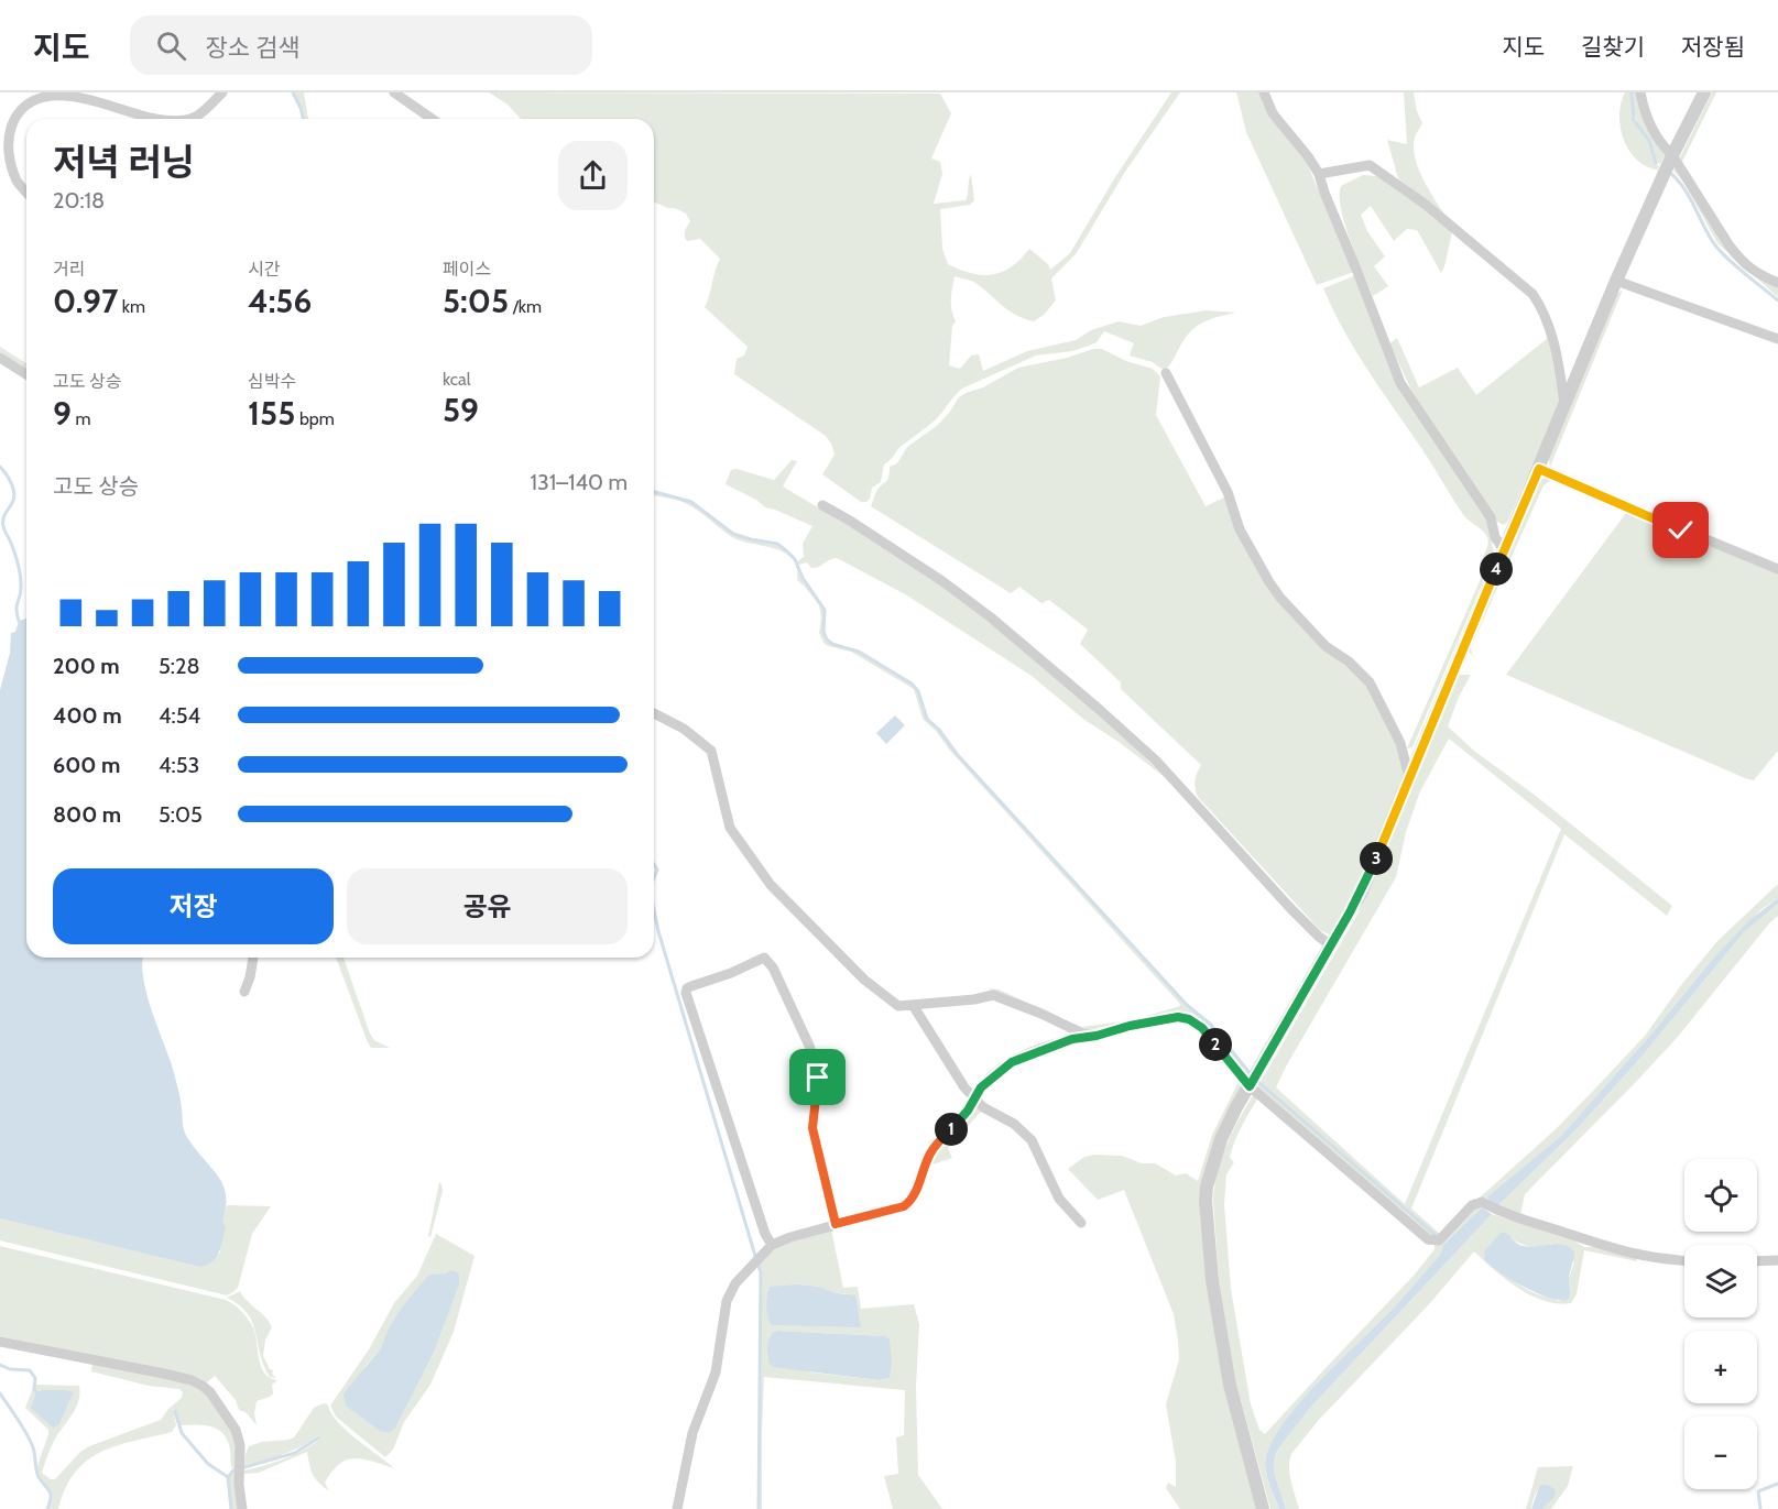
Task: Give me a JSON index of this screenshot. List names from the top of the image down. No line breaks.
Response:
{"page":{"header":"지도","search":"장소 검색","nav":["지도","길찾기","저장됨"],"heading":["저녁 러닝","20:18"],"stats":[["거리","0.97 km"],["시간","4:56"],["페이스","5:05 /km"],["고도 상승","9 m"],["심박수","155 bpm"],["kcal","59"]],"chart":["고도 상승","131–140 m"],"pins":["4","3","2","1"],"list":[{"name":"200 m","note":"5:28"},{"name":"400 m","note":"4:54"},{"name":"600 m","note":"4:53"},{"name":"800 m","note":"5:05"}],"buttons":["저장","공유"],"map_buttons":["+","−"]}}
